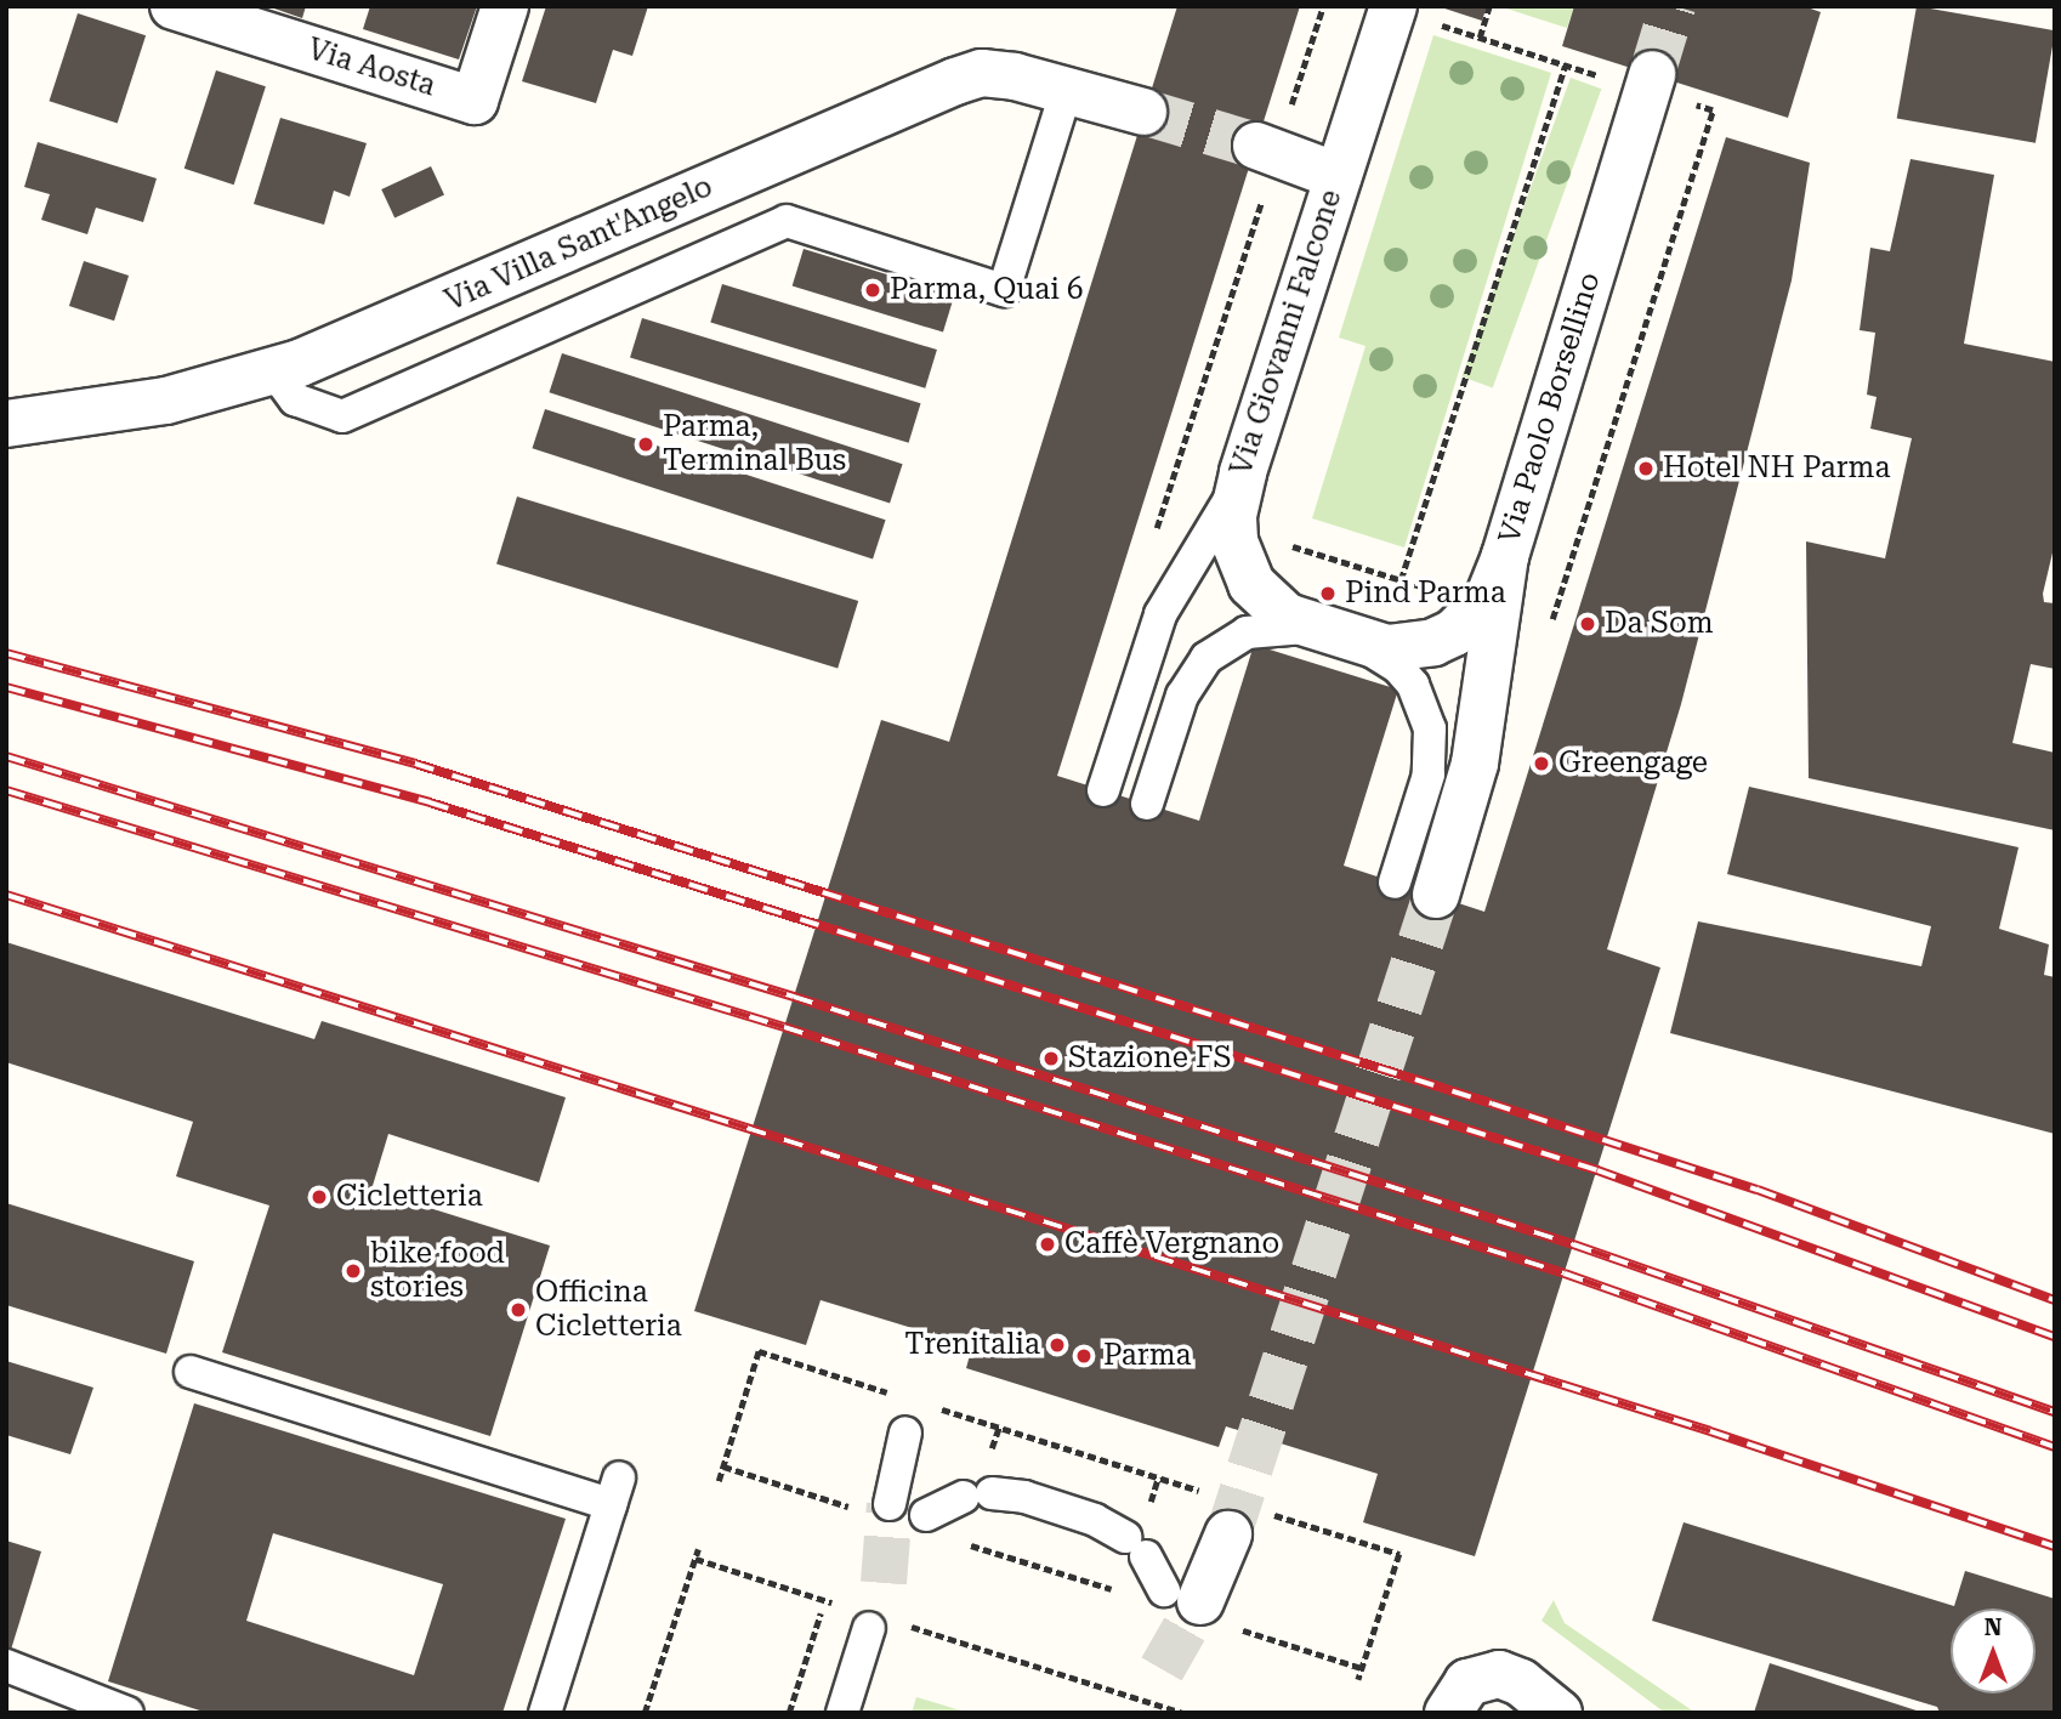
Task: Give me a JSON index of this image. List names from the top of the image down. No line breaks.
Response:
{"streets":{"street":["Via Aosta","Via Villa Sant'Angelo","Via Giovanni Falcone","Via Paolo Borsellino"]},"places":["Parma, Quai 6","Parma, Terminal Bus","Hotel NH Parma","Pind Parma","Da Som","Greengage","Stazione FS","Cicletteria","Caffè Vergnano","bike food stories","Officina Cicletteria","Trenitalia","Parma"],"north":"top"}
